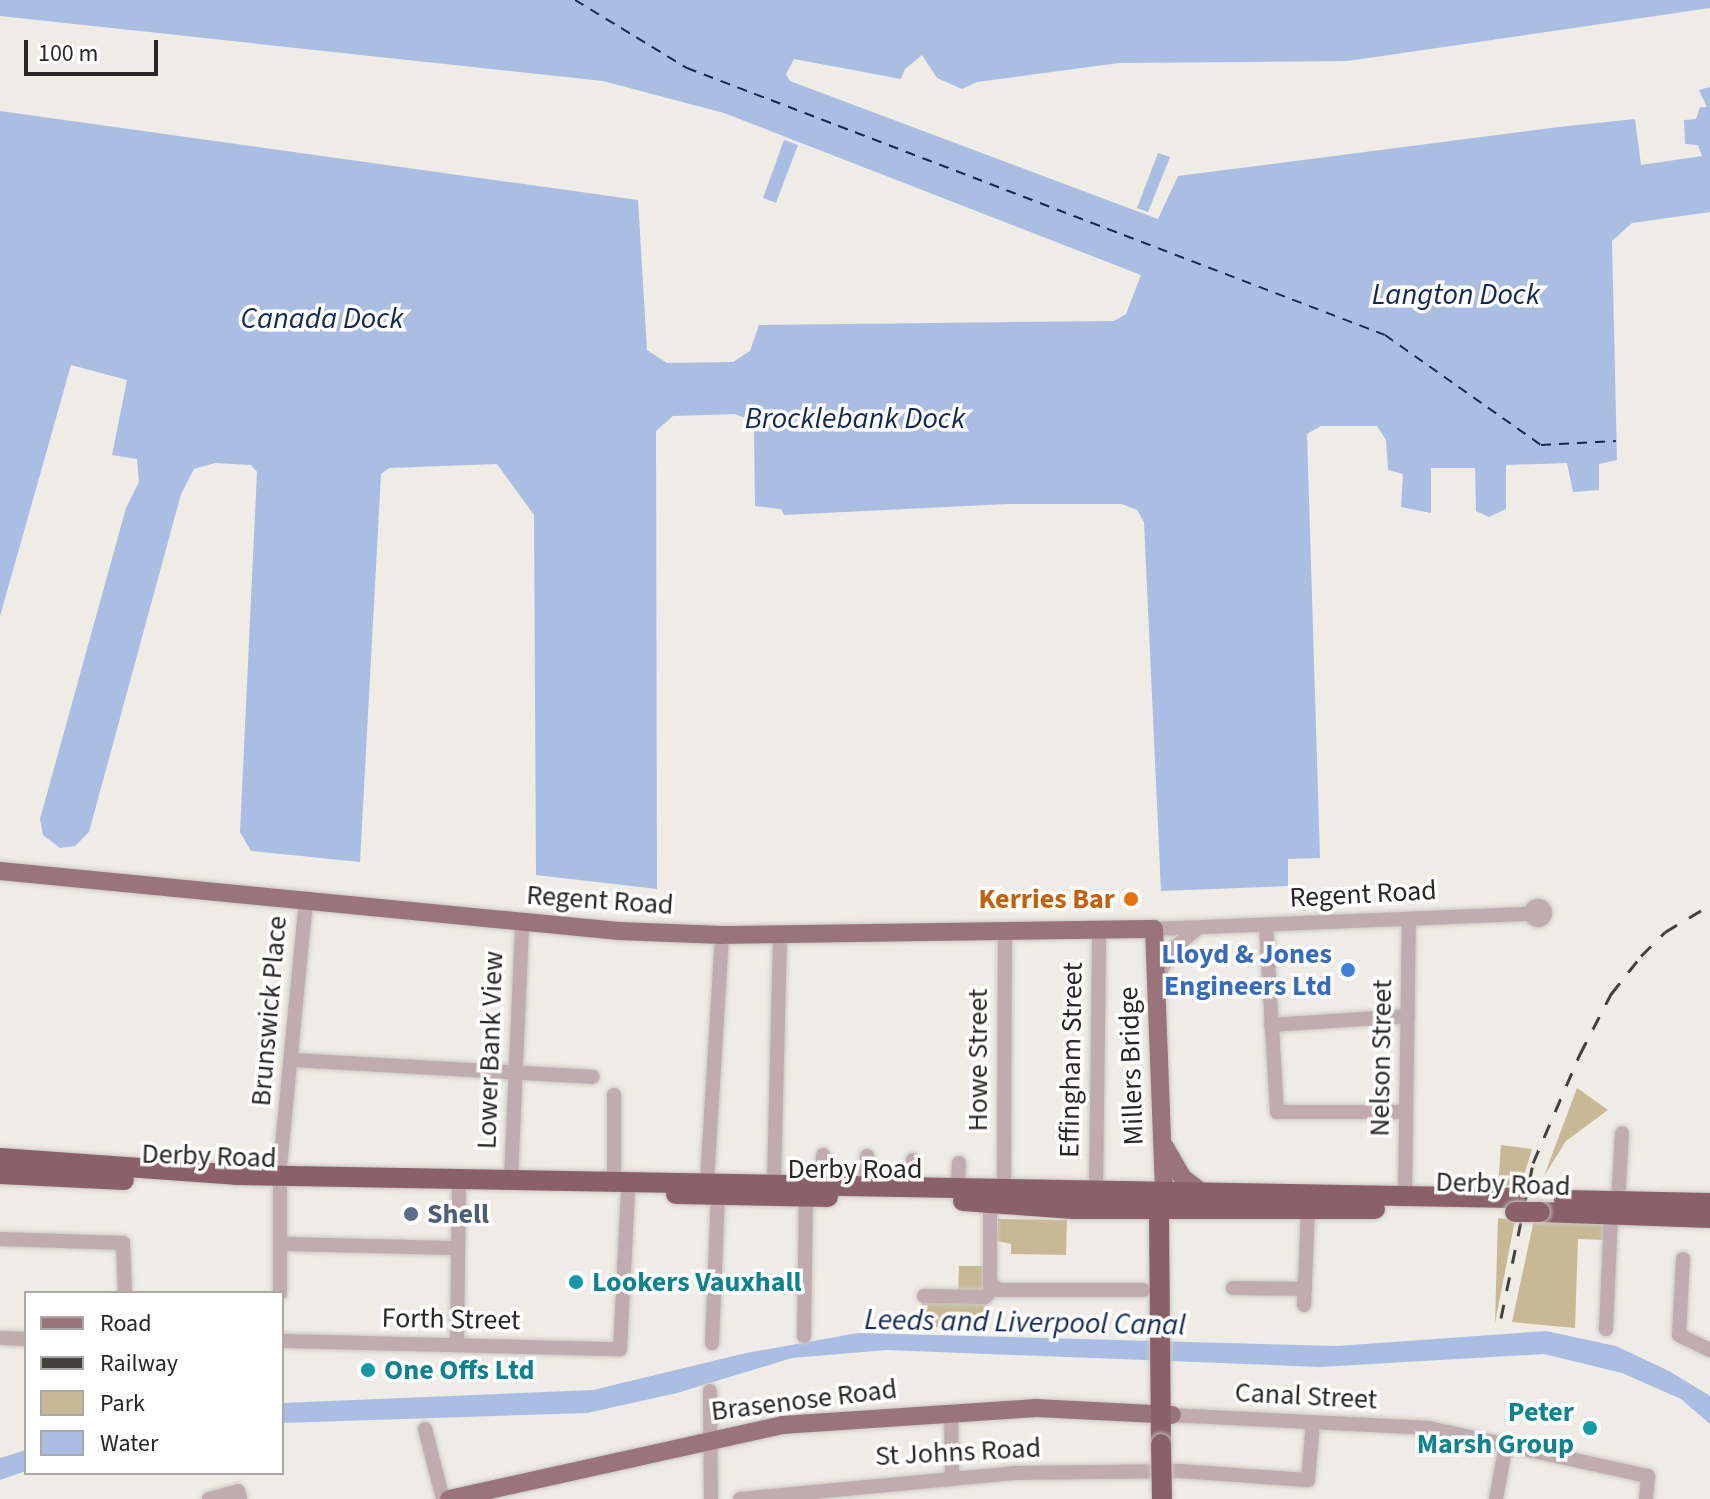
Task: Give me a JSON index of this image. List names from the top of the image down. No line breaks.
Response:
{"streets":{"highway":["Millers Bridge","Derby Road"],"main road":["Regent Road","Brasenose Road"],"street":["Brunswick Place","Lower Bank View","Nelson Street","Howe Street","Effingham Street","Forth Street","Canal Street","St Johns Road"]},"crossings":[["Regent Road","Brunswick Place"],["Regent Road","Lower Bank View"],["Regent Road","Nelson Street"],["Regent Road","Howe Street"],["Regent Road","Effingham Street"],["Regent Road","Millers Bridge"],["Brunswick Place","Derby Road"],["Lower Bank View","Derby Road"],["Nelson Street","Derby Road"],["Howe Street","Derby Road"],["Effingham Street","Derby Road"],["Millers Bridge","Derby Road"],["Millers Bridge","Canal Street"],["Millers Bridge","Brasenose Road"],["Derby Road","Forth Street"],["Canal Street","Brasenose Road"],["Canal Street","St Johns Road"]],"water":["Langton Dock","Canada Dock","Brocklebank Dock","Leeds and Liverpool Canal"],"places":["Kerries Bar","Lloyd & Jones Engineers Ltd","Shell","Lookers Vauxhall","One Offs Ltd","Peter Marsh Group"],"legend":["Road","Railway","Park","Water"],"scale_bar":"100 m"}
